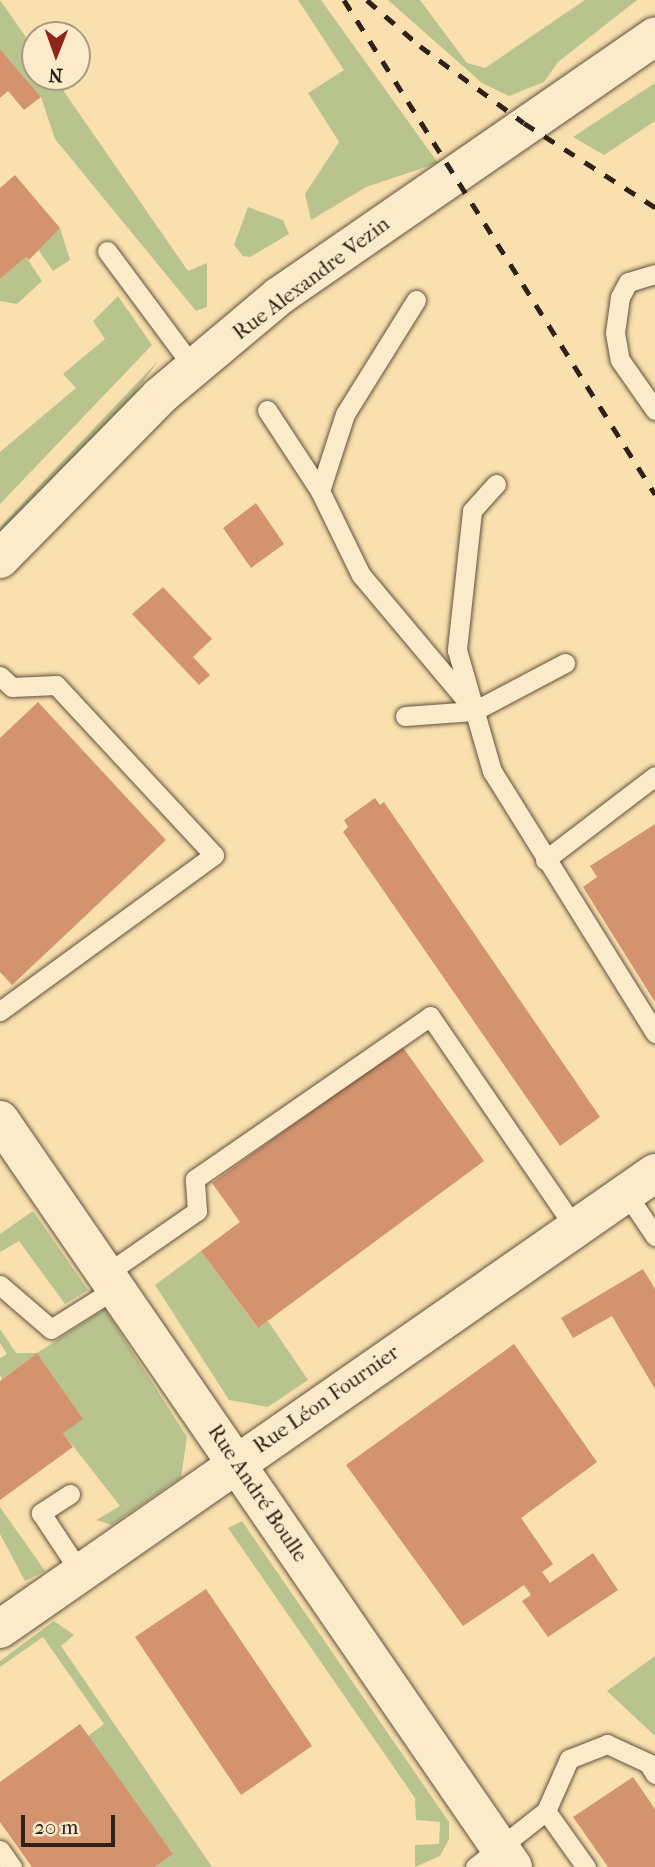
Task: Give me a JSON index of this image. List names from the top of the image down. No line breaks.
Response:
{"streets":{"street":["Rue Alexandre Vezin","Rue Léon Fournier","Rue André Boulle"]},"crossings":[["Rue Léon Fournier","Rue André Boulle"]],"scale_bar":"20 m","north":"bottom"}
